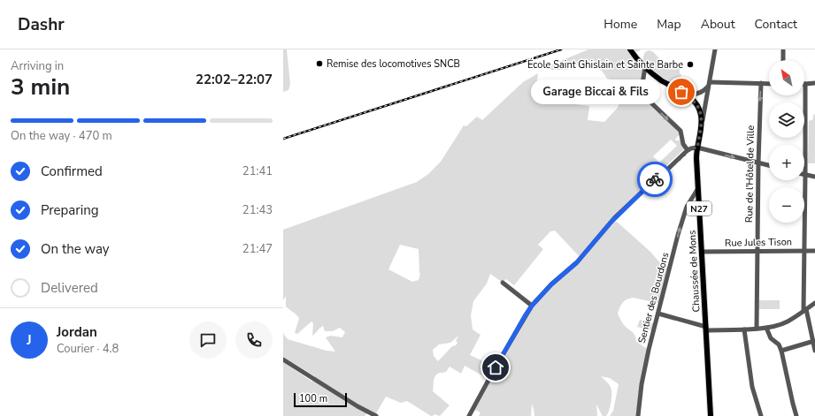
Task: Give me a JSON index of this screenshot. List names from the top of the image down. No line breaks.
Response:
{"streets":{"main road":["N27","Chaussée de Mons"],"street":["Rue de l'Hôtel de Ville","Rue Jules Tison","Sentier des Bourdons"]},"crossings":[["Rue de l'Hôtel de Ville","Rue Jules Tison"],["Rue Jules Tison","Chaussée de Mons"],["Chaussée de Mons","Sentier des Bourdons"]],"one_way":["Sentier des Bourdons"],"places":["Remise des locomotives SNCB","École Saint Ghislain et Sainte Barbe","Garage Biccai & Fils"],"scale_bar":"100 m","north":"top left","page":{"header":"Dashr","nav":["Home","Map","About","Contact"],"heading":["3 min","Arriving in","22:02–22:07"],"panel":["Jordan","Courier · 4.8"],"map_buttons":["+","−"],"bubble":"Garage Biccai & Fils","bar":"On the way · 470 m","list":[["Confirmed","21:41"],["Preparing","21:43"],["On the way","21:47"],"Delivered"],"round":"J","scale":"100 m"}}
